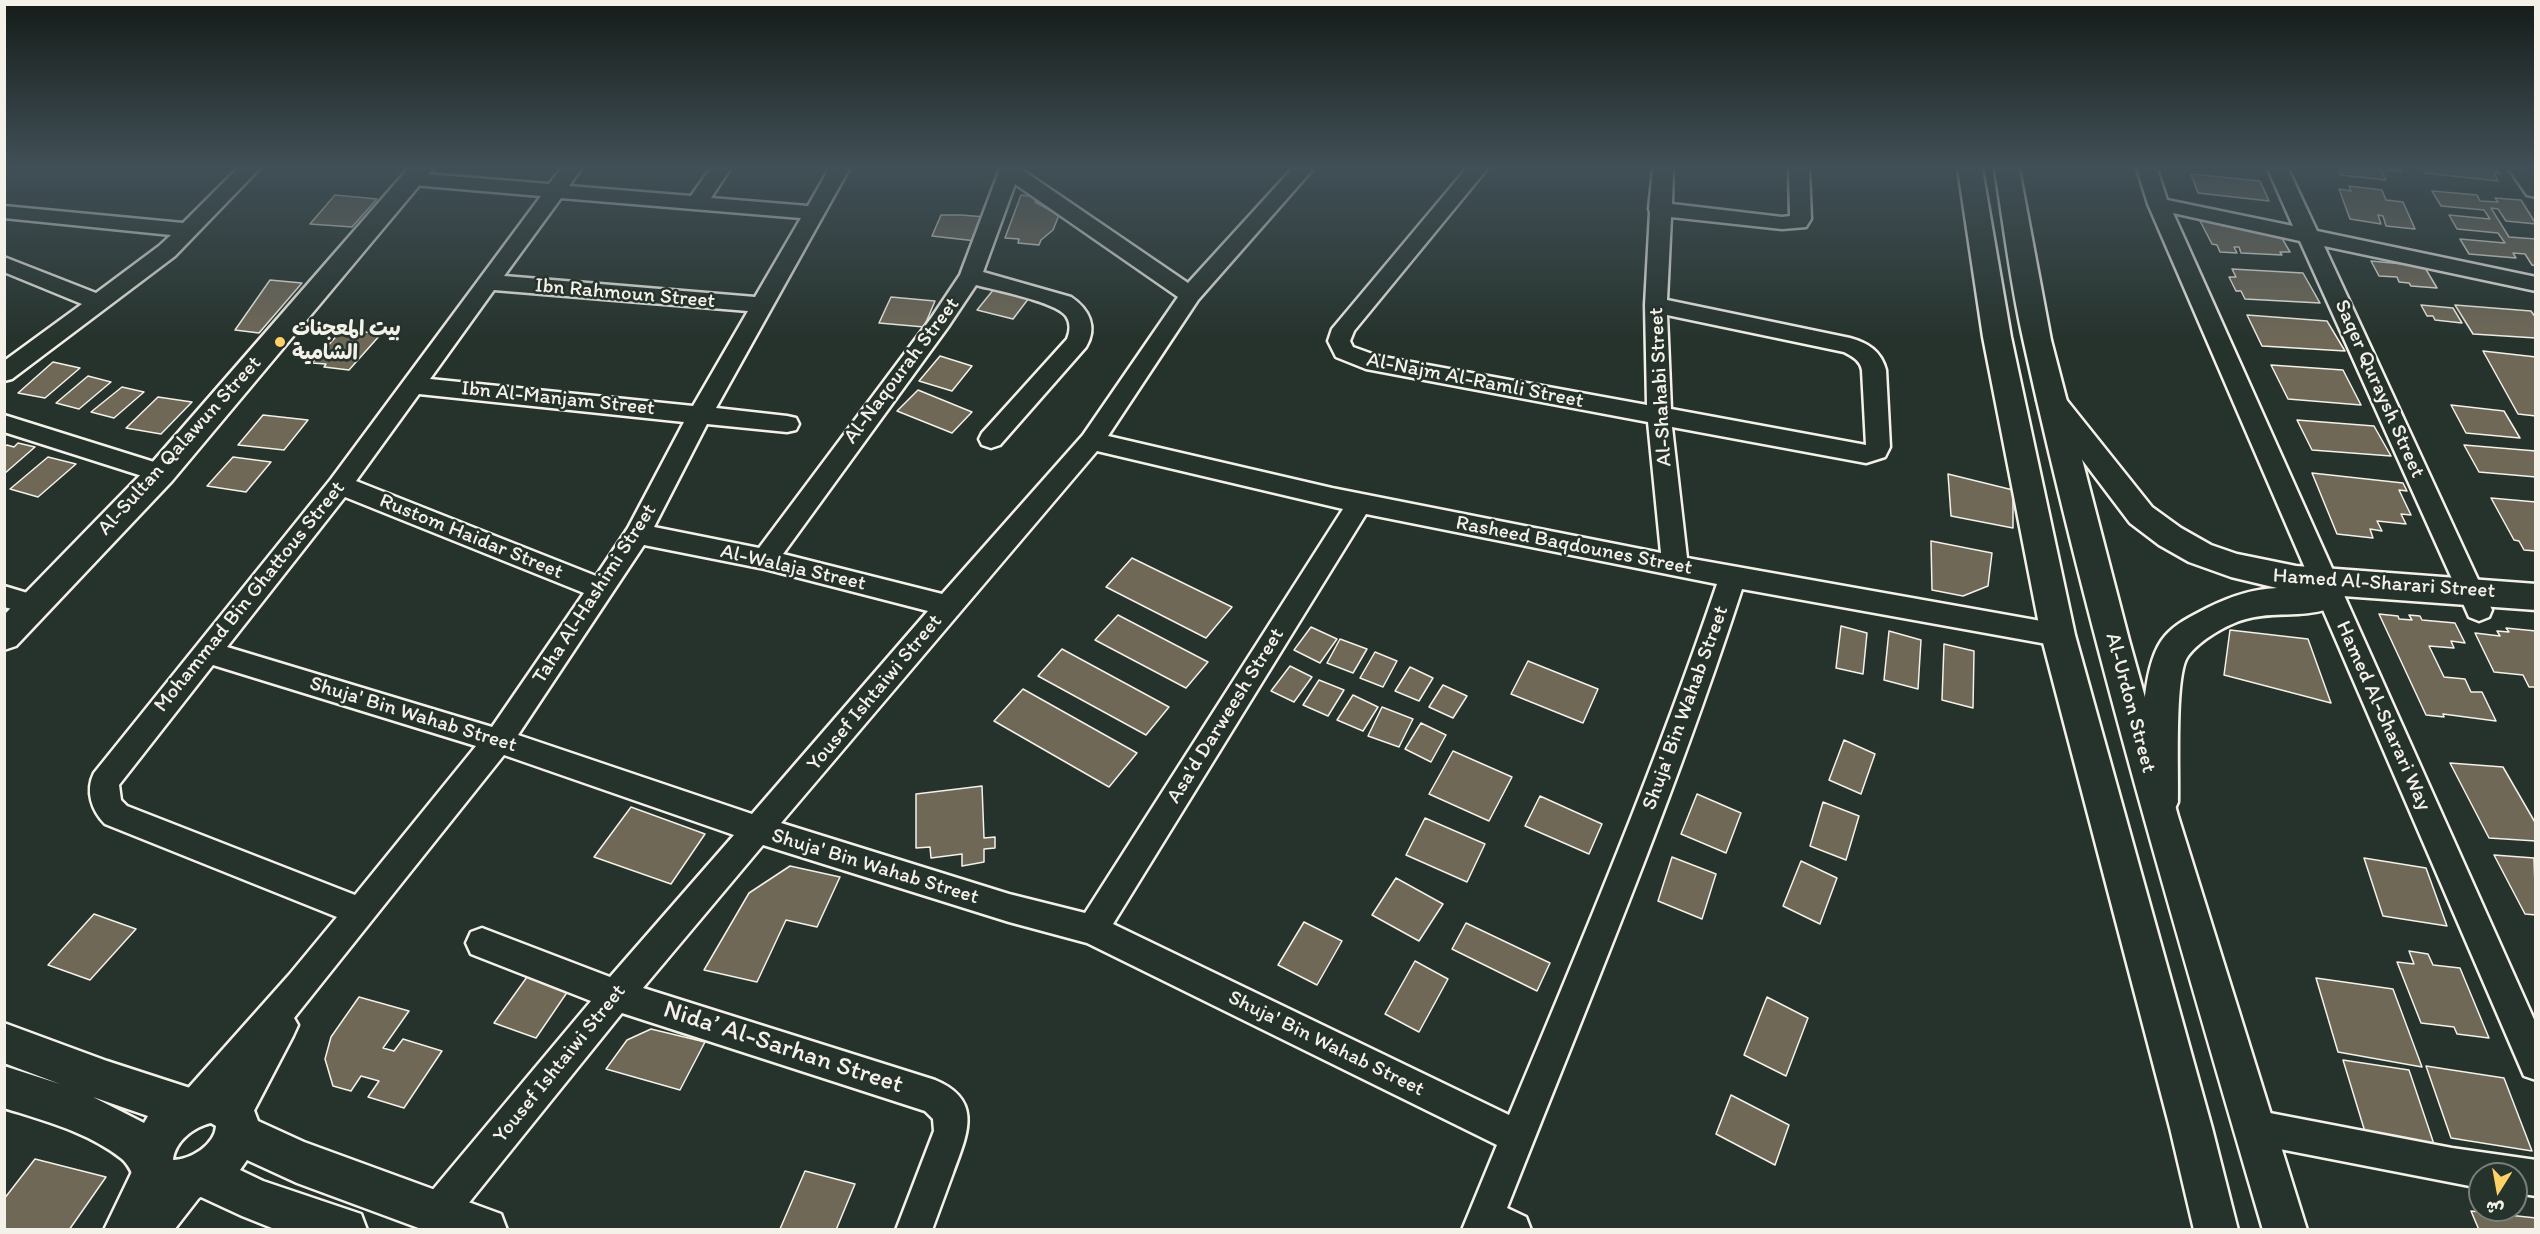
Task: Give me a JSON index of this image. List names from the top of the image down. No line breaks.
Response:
{"streets":{"main road":["Al-Sultan Qalawun Street","Hamed Al-Sharari Street","Al-Urdon Street"],"street":["Ibn Rahmoun Street","Al-Naqourah Street","Al-Najm Al-Ramli Street","Al-Shahabi Street","Saqer Quraysh Street","Ibn Al-Manjam Street","Rustom Haidar Street","Rasheed Baqdounes Street","Al-Walaja Street","Taha Al-Hashimi Street","Mohammad Bin Ghattous Street","Yousef Ishtaiwi Street","Shuja' Bin Wahab Street","Asa'd Darweesh Street","Hamed Al-Sharari Way","Nida’ Al-Sarhan Street"]},"crossings":[["Ibn Rahmoun Street","Taha Al-Hashimi Street"],["Ibn Rahmoun Street","Mohammad Bin Ghattous Street"],["Al-Naqourah Street","Al-Walaja Street"],["Al-Najm Al-Ramli Street","Al-Shahabi Street"],["Al-Shahabi Street","Rasheed Baqdounes Street"],["Saqer Quraysh Street","Hamed Al-Sharari Street"],["Ibn Al-Manjam Street","Taha Al-Hashimi Street"],["Ibn Al-Manjam Street","Mohammad Bin Ghattous Street"],["Rustom Haidar Street","Taha Al-Hashimi Street"],["Rustom Haidar Street","Mohammad Bin Ghattous Street"],["Rasheed Baqdounes Street","Yousef Ishtaiwi Street"],["Rasheed Baqdounes Street","Shuja' Bin Wahab Street"],["Rasheed Baqdounes Street","Asa'd Darweesh Street"],["Al-Walaja Street","Taha Al-Hashimi Street"],["Al-Walaja Street","Yousef Ishtaiwi Street"],["Hamed Al-Sharari Street","Al-Urdon Street"],["Hamed Al-Sharari Street","Hamed Al-Sharari Way"],["Taha Al-Hashimi Street","Mohammad Bin Ghattous Street"],["Taha Al-Hashimi Street","Shuja' Bin Wahab Street"],["Mohammad Bin Ghattous Street","Shuja' Bin Wahab Street"],["Yousef Ishtaiwi Street","Shuja' Bin Wahab Street"],["Yousef Ishtaiwi Street","Nida’ Al-Sarhan Street"],["Shuja' Bin Wahab Street","Asa'd Darweesh Street"]],"places":["بيت المعجنات الشامية"],"north":"bottom"}
